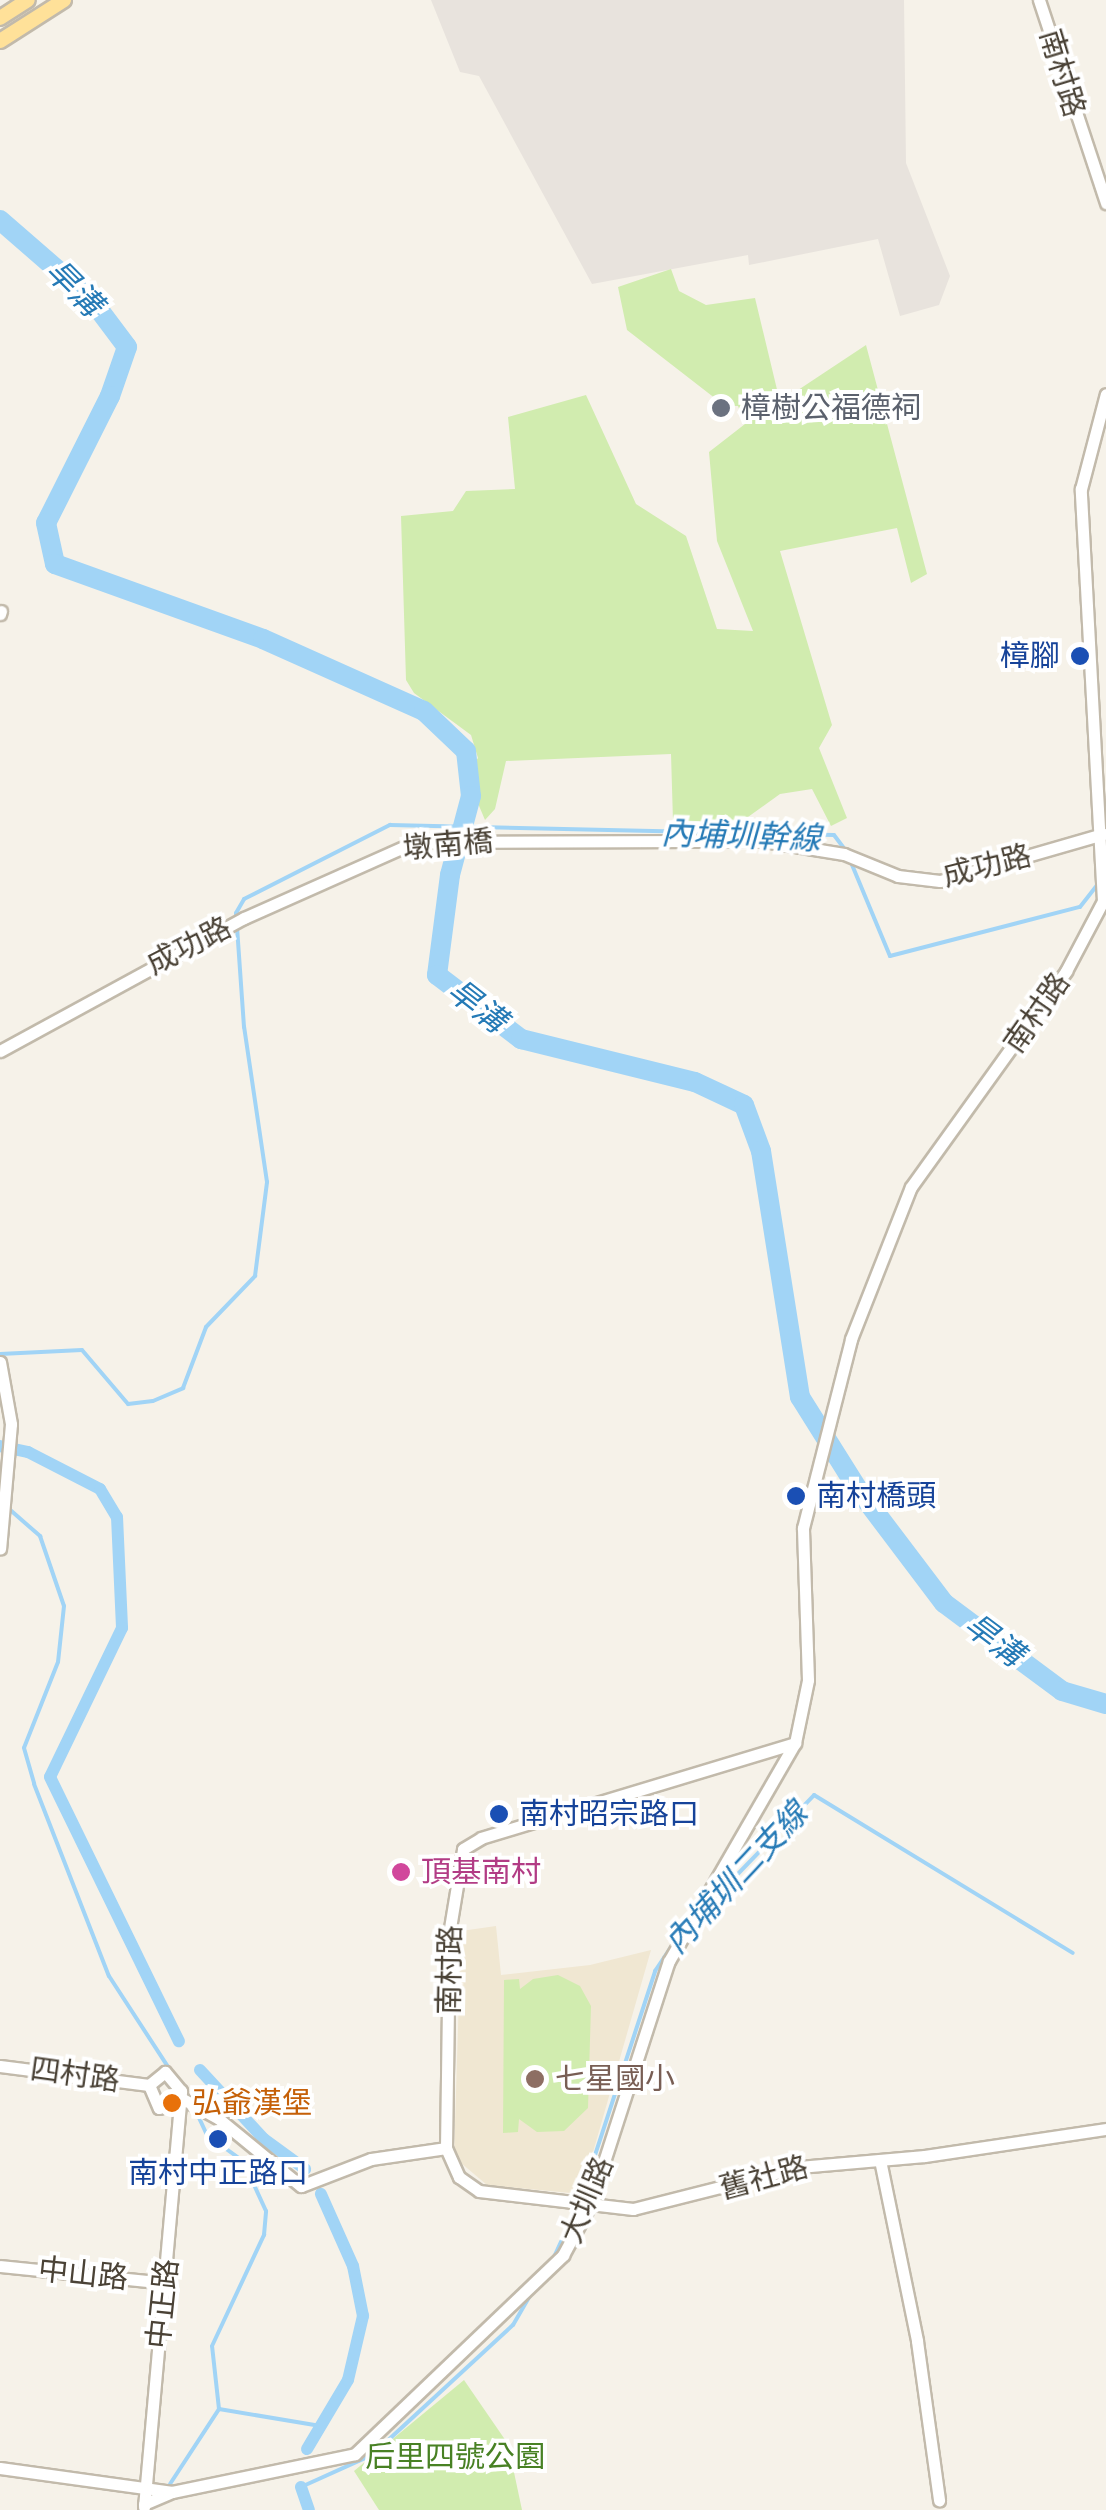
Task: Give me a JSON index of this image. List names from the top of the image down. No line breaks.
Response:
{"streets":{"street":["南村路","墩南橋","成功路","四村路","舊社路","大圳路","中山路","中正路"]},"crossings":[["南村路","成功路"],["南村路","舊社路"],["南村路","大圳路"],["墩南橋","成功路"],["四村路","中正路"],["舊社路","大圳路"],["大圳路","中正路"],["中山路","中正路"]],"water":["旱溝","內埔圳幹線","內埔圳二支線"],"parks":["后里四號公園"],"places":["樟樹公福德祠","樟腳","南村橋頭","南村昭宗路口","頂基南村","七星國小","弘爺漢堡","南村中正路口"]}
